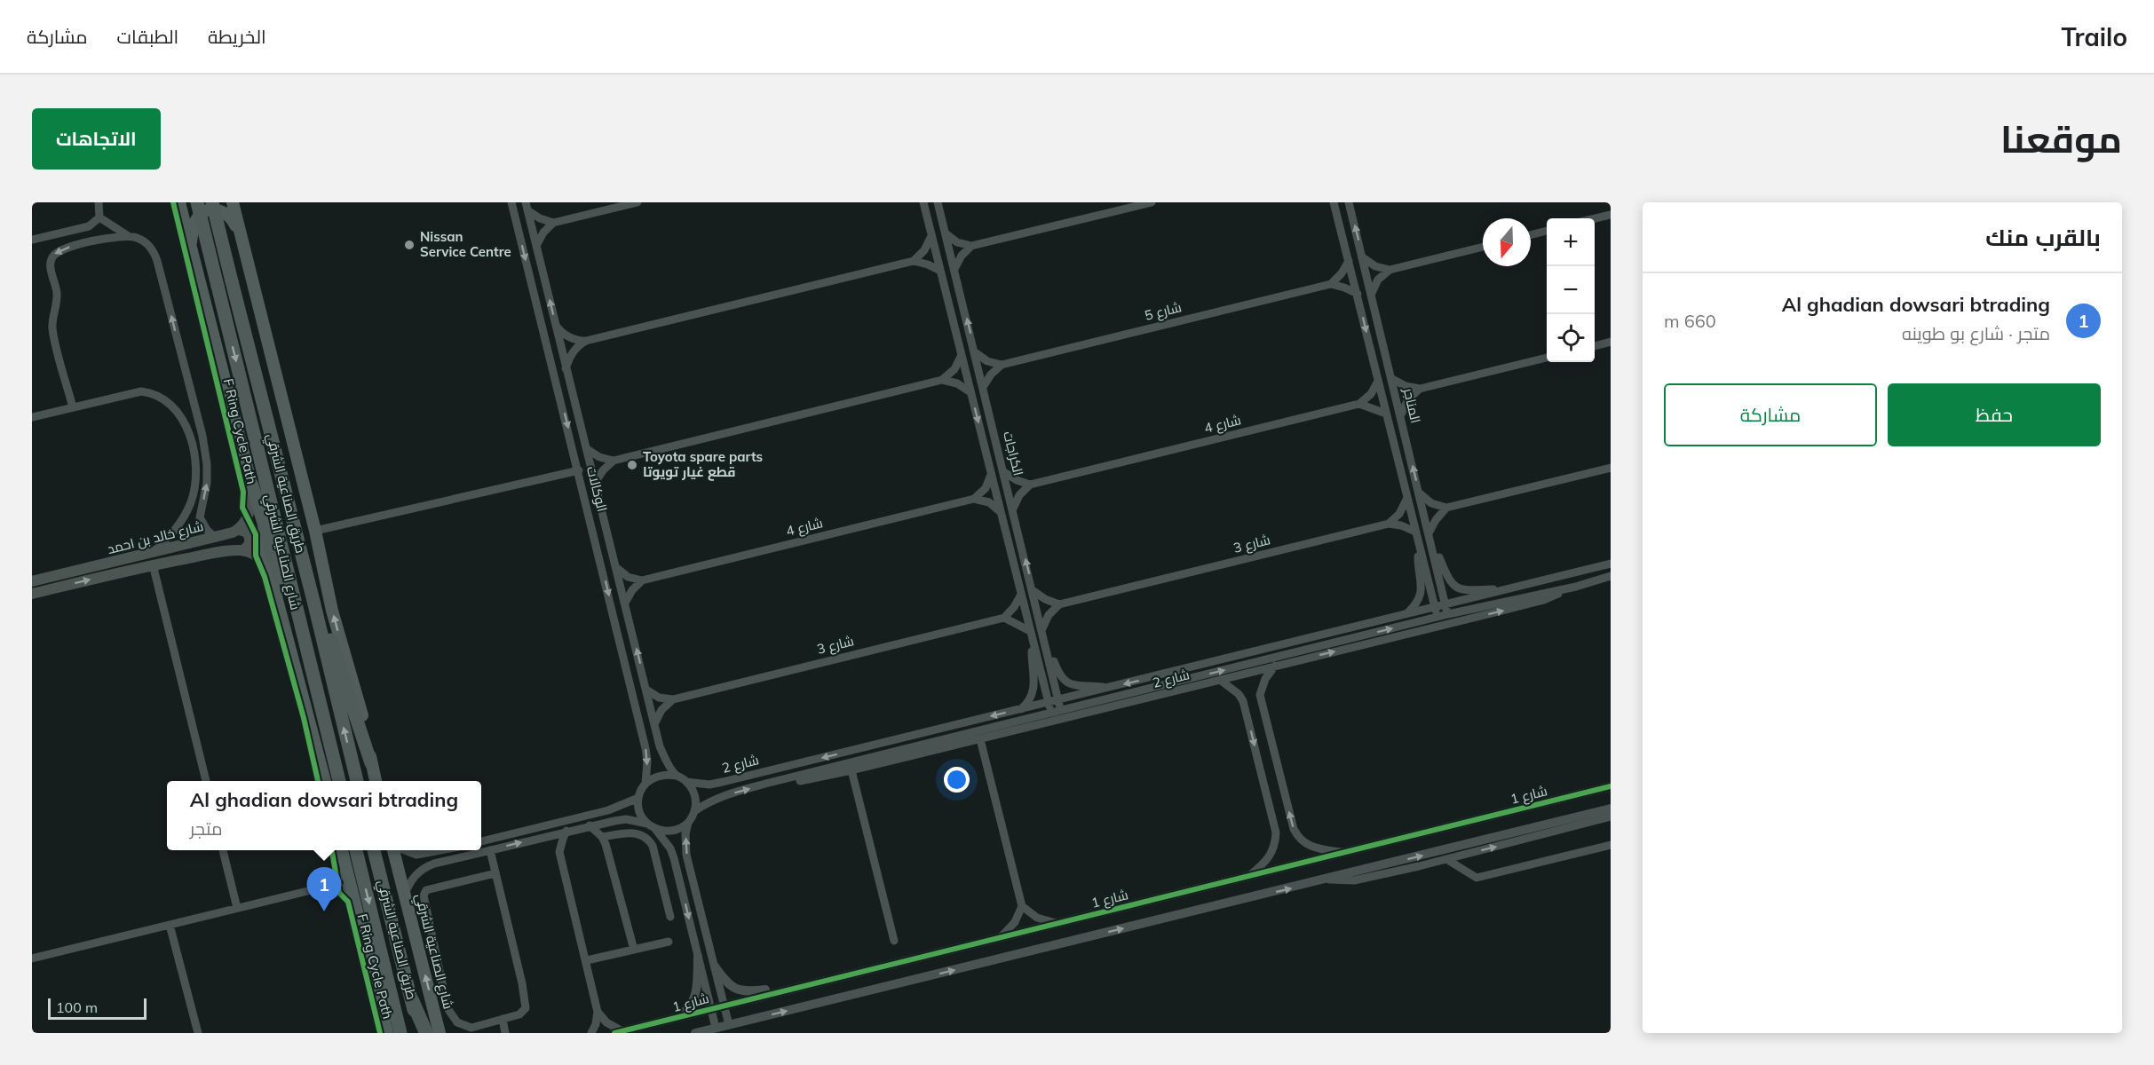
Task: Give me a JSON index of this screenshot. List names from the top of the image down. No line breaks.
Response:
{"streets":{"highway":["طريق الصناعية الشرقي"],"main road":["شارع خالد بن احمد","شارع الصناعية الشرقي"],"street":["شارع 5","المناجر","شارع 4","الكراجات","الوكالات","شارع 3","شارع 2","شارع 1"],"cycle path":["F Ring Cycle Path"]},"crossings":[["المناجر","شارع 2"],["الكراجات","شارع 2"],["الوكالات","شارع 2"]],"places":["Nissan Service Centre","Toyota spare parts قطع غيار تويوتا"],"scale_bar":"100 m","north":"bottom","page":{"header":"Trailo","nav":["الخريطة","الطبقات","مشاركة"],"title":"موقعنا","buttons":["الاتجاهات",["حفظ","مشاركة"]],"heading":"بالقرب منك","map_buttons":["+","−"],"list":[{"mark":"1","name":"Al ghadian dowsari btrading","note":"متجر · شارع بو طوينه","value":"660 m"}],"popup":["Al ghadian dowsari btrading","متجر"],"pins":"1","scale":"100 m"}}
